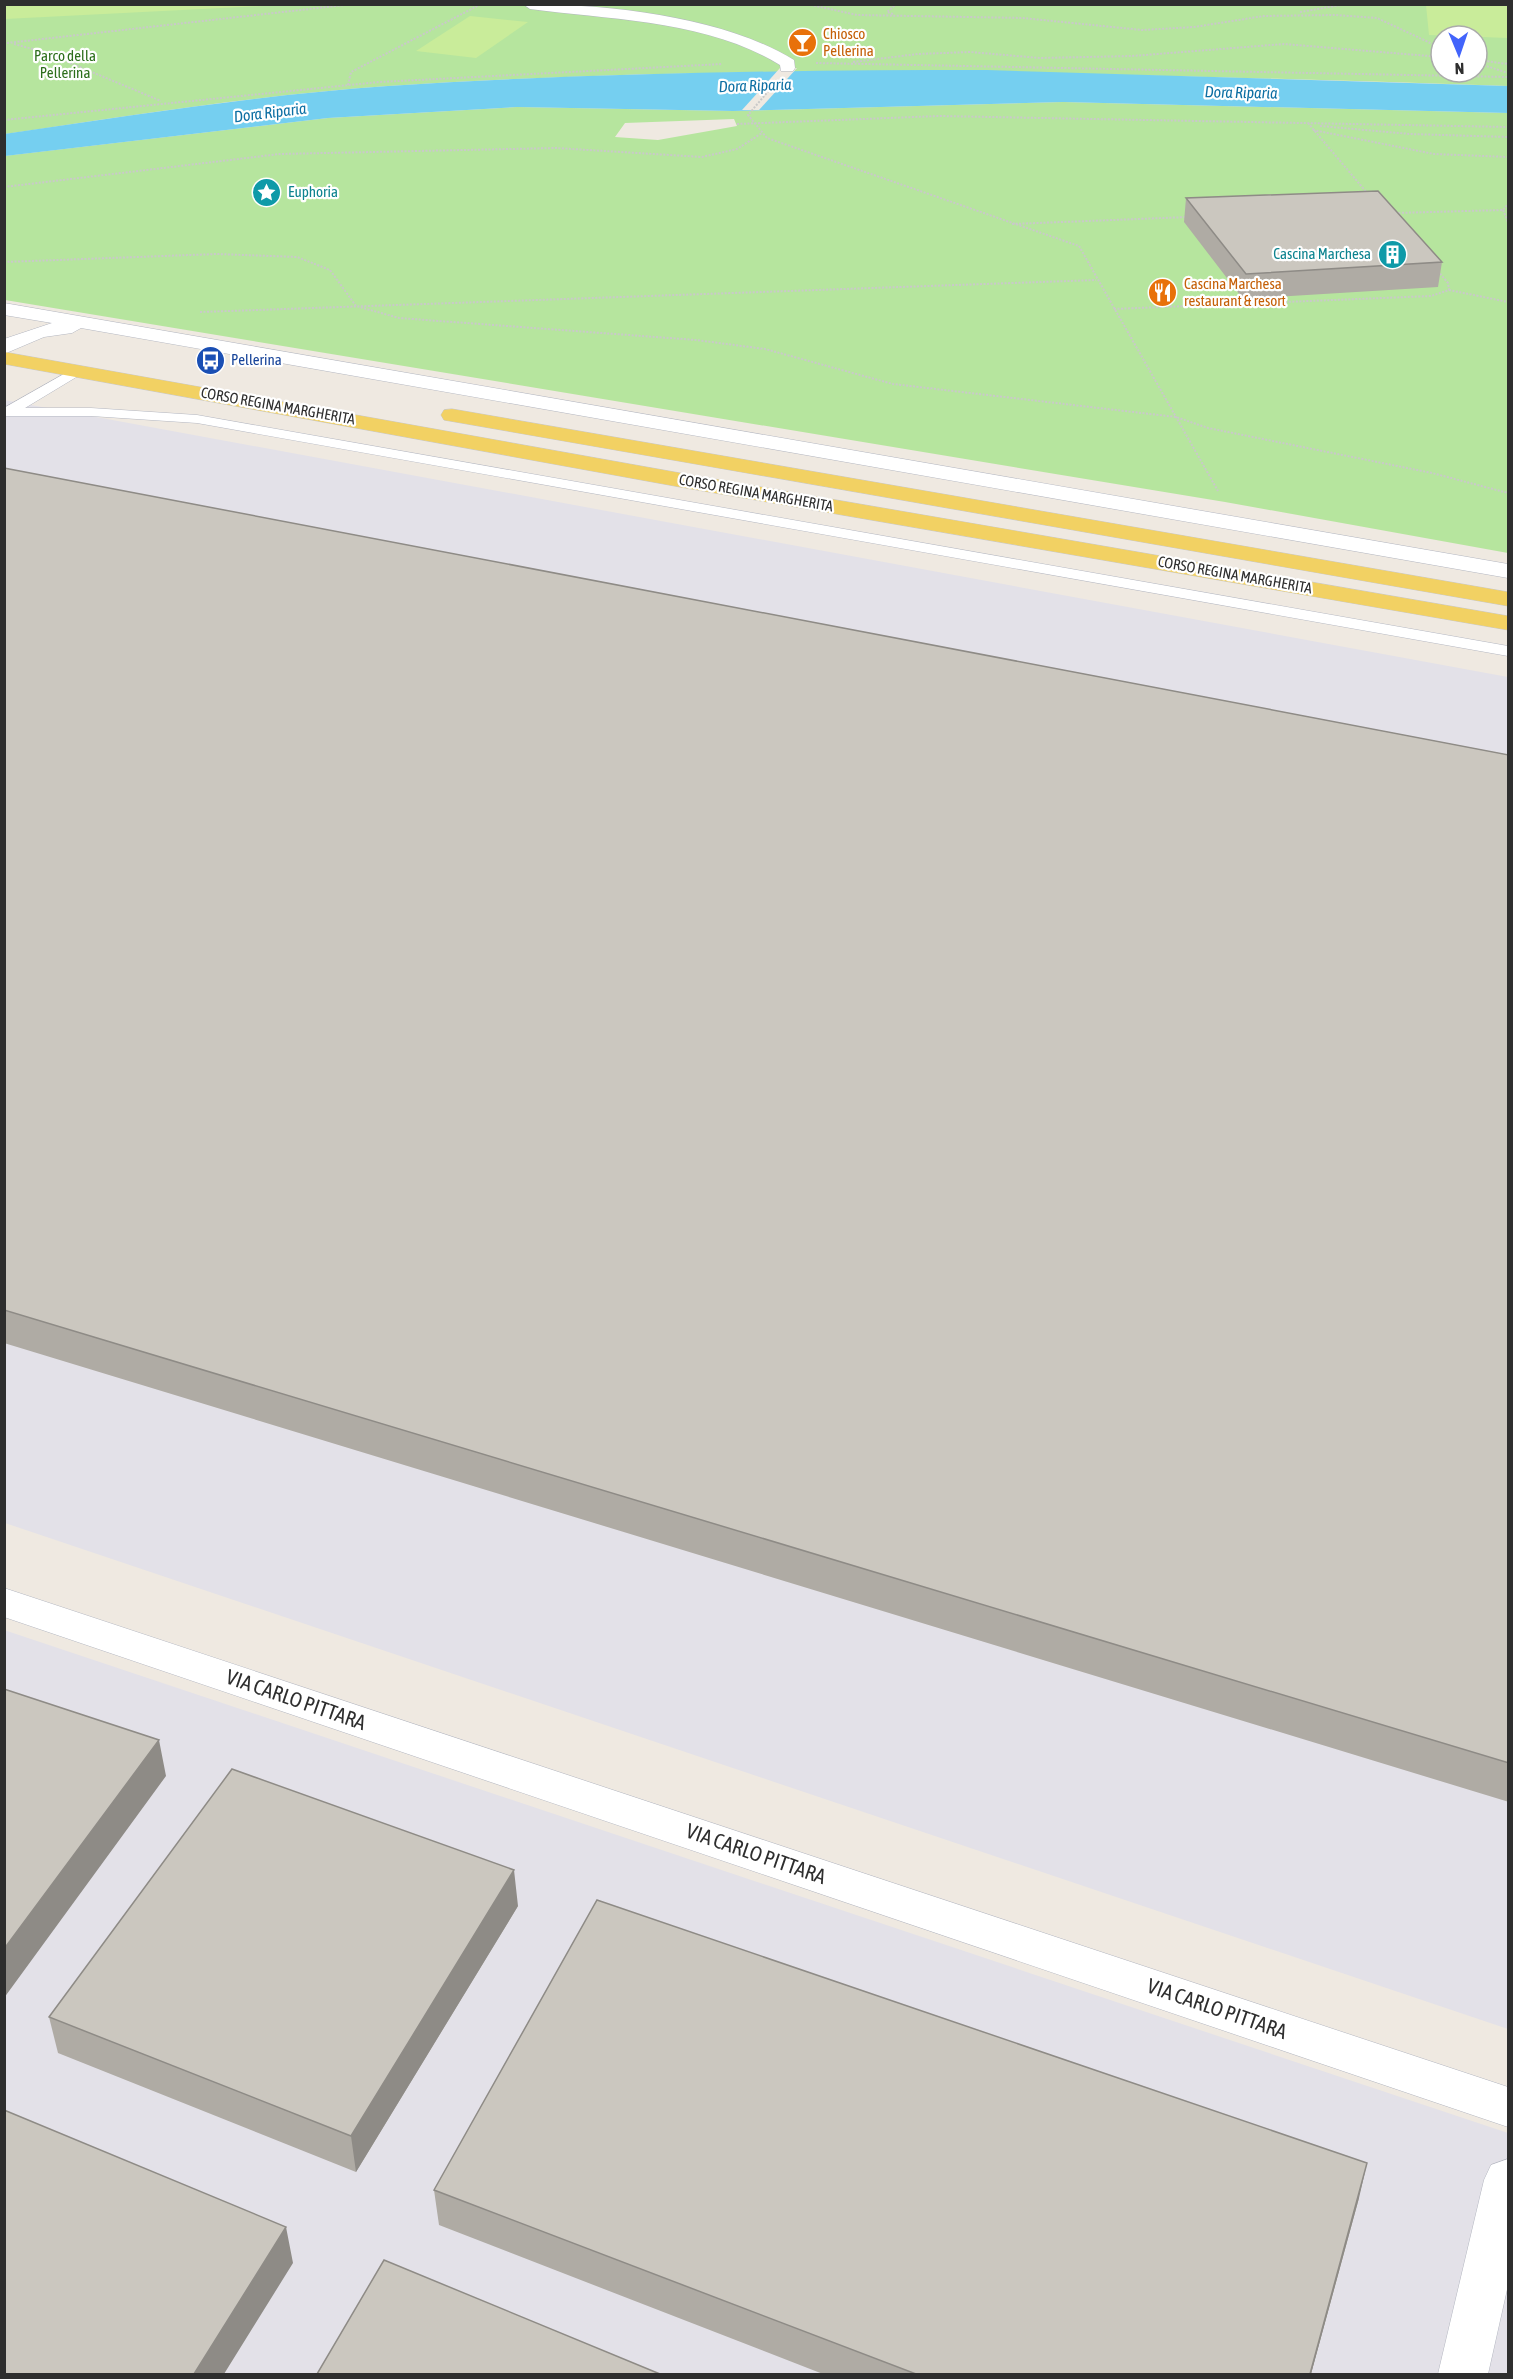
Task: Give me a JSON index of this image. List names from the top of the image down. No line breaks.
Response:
{"streets":{"main road":["CORSO REGINA MARGHERITA"],"street":["VIA CARLO PITTARA"]},"water":["Dora Riparia"],"parks":["Parco della Pellerina"],"places":{"bar":["Chiosco Pellerina"],"place":["Euphoria"],"building":["Cascina Marchesa"],"restaurant":["Cascina Marchesa restaurant & resort"],"bus stop":["Pellerina"]},"north":"bottom"}
